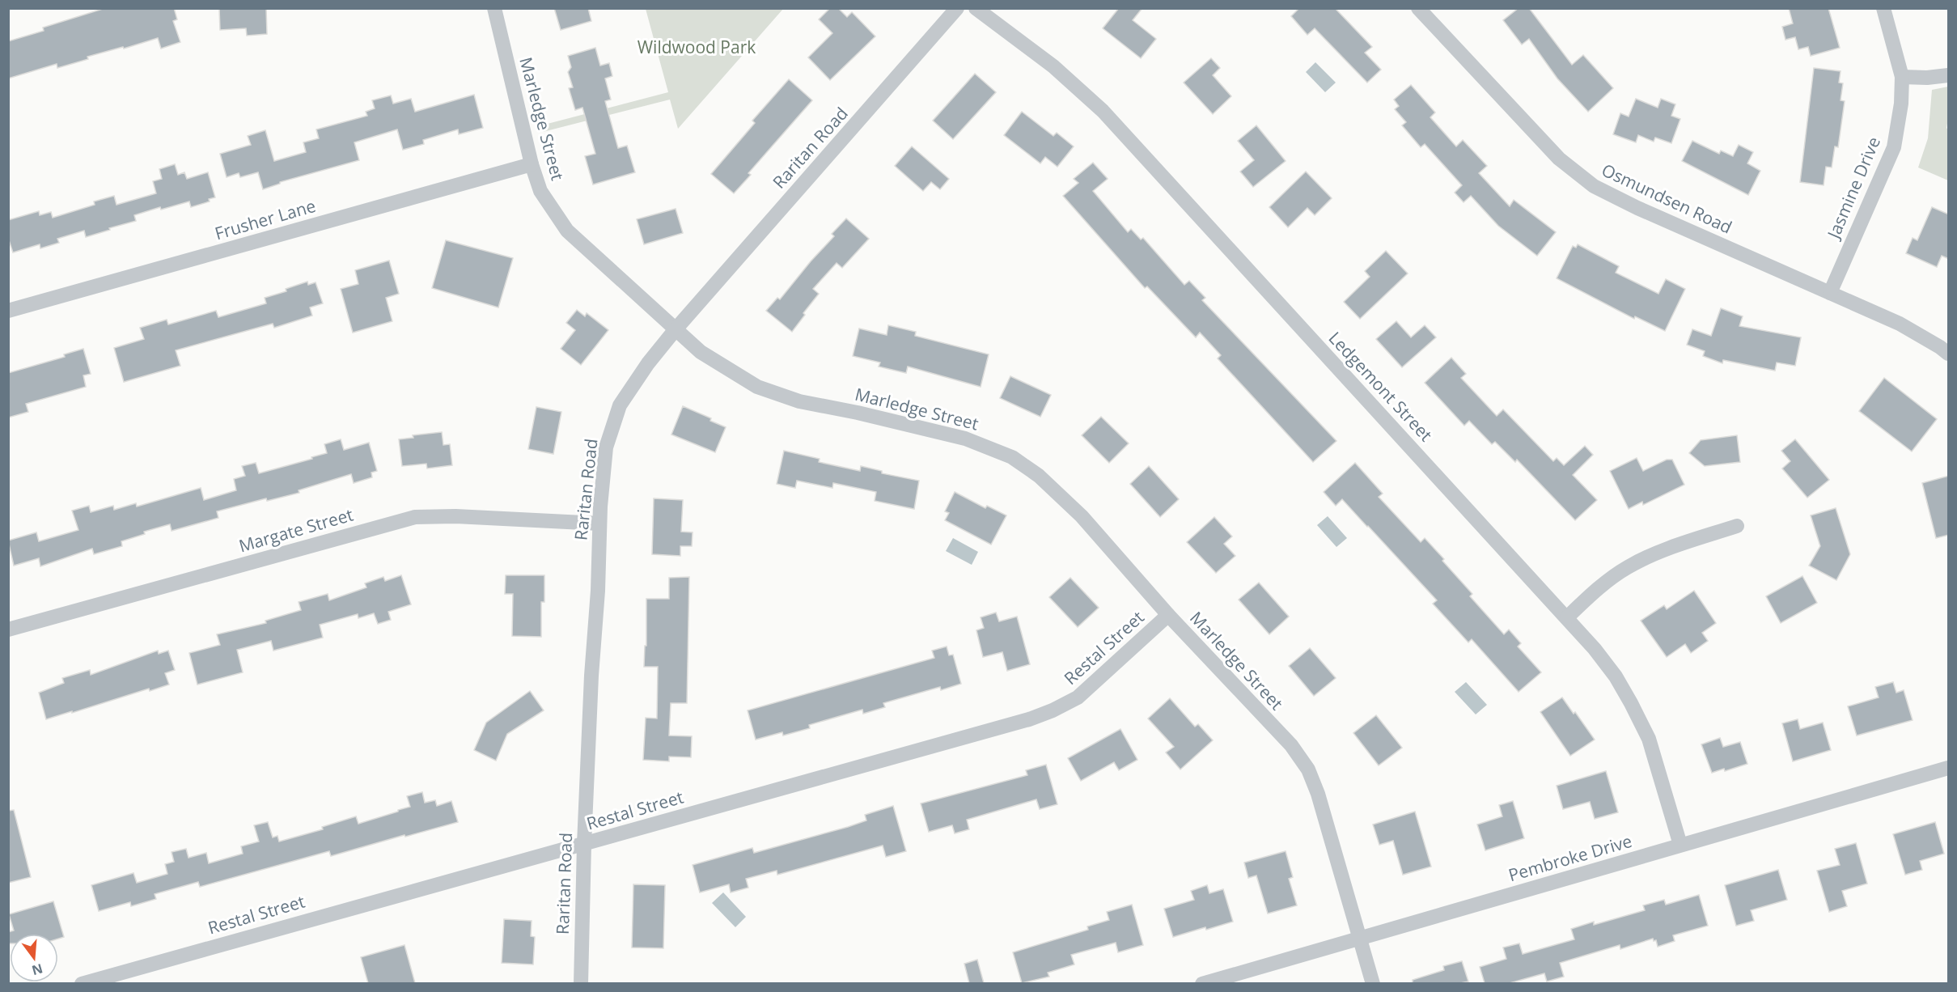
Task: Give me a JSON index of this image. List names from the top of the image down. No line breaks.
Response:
{"streets":{"street":["Marledge Street","Raritan Road","Jasmine Drive","Osmundsen Road","Frusher Lane","Ledgemont Street","Margate Street","Restal Street","Pembroke Drive"]},"crossings":[["Marledge Street","Raritan Road"],["Marledge Street","Frusher Lane"],["Marledge Street","Restal Street"],["Marledge Street","Pembroke Drive"],["Raritan Road","Margate Street"],["Raritan Road","Restal Street"],["Jasmine Drive","Osmundsen Road"],["Ledgemont Street","Pembroke Drive"]],"parks":["Wildwood Park"],"north":"bottom"}
